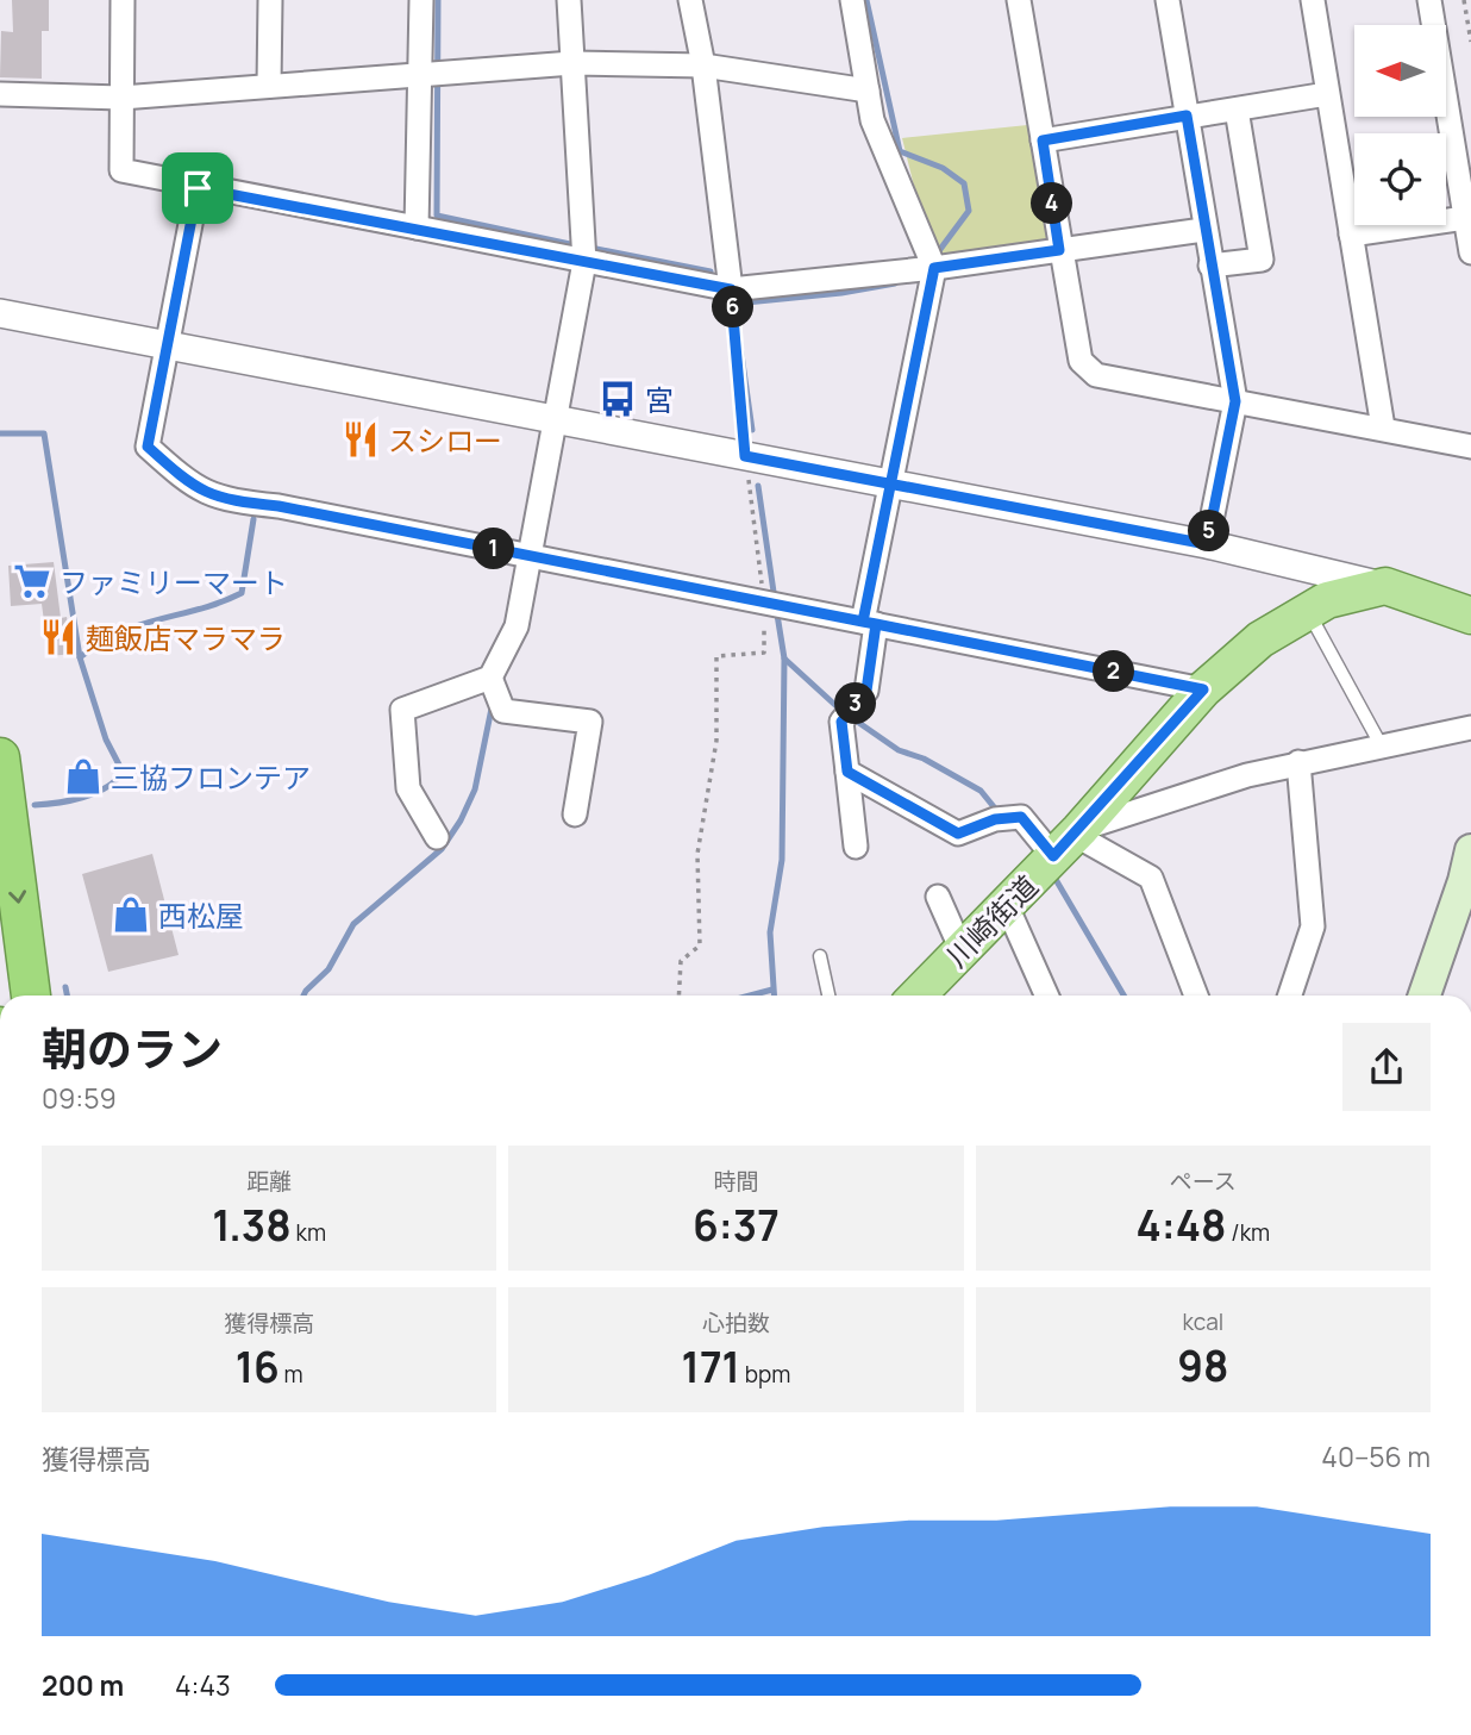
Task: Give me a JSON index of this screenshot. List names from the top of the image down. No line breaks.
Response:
{"streets":{"main road":["川崎街道"]},"places":{"bus stop":["宮"],"restaurant":["スシロー","麺飯店マラマラ"],"supermarket":["ファミリーマート"],"shop":["三協フロンテア","西松屋"]},"north":"left","page":{"pins":["4","6","5","1","2","3"],"heading":["朝のラン","09:59"],"stats":[["距離","1.38 km"],["時間","6:37"],["ペース","4:48 /km"],["獲得標高","16 m"],["心拍数","171 bpm"],["kcal","98"]],"chart":["獲得標高","40–56 m"],"list":[{"name":"200 m","note":"4:43"}]}}
